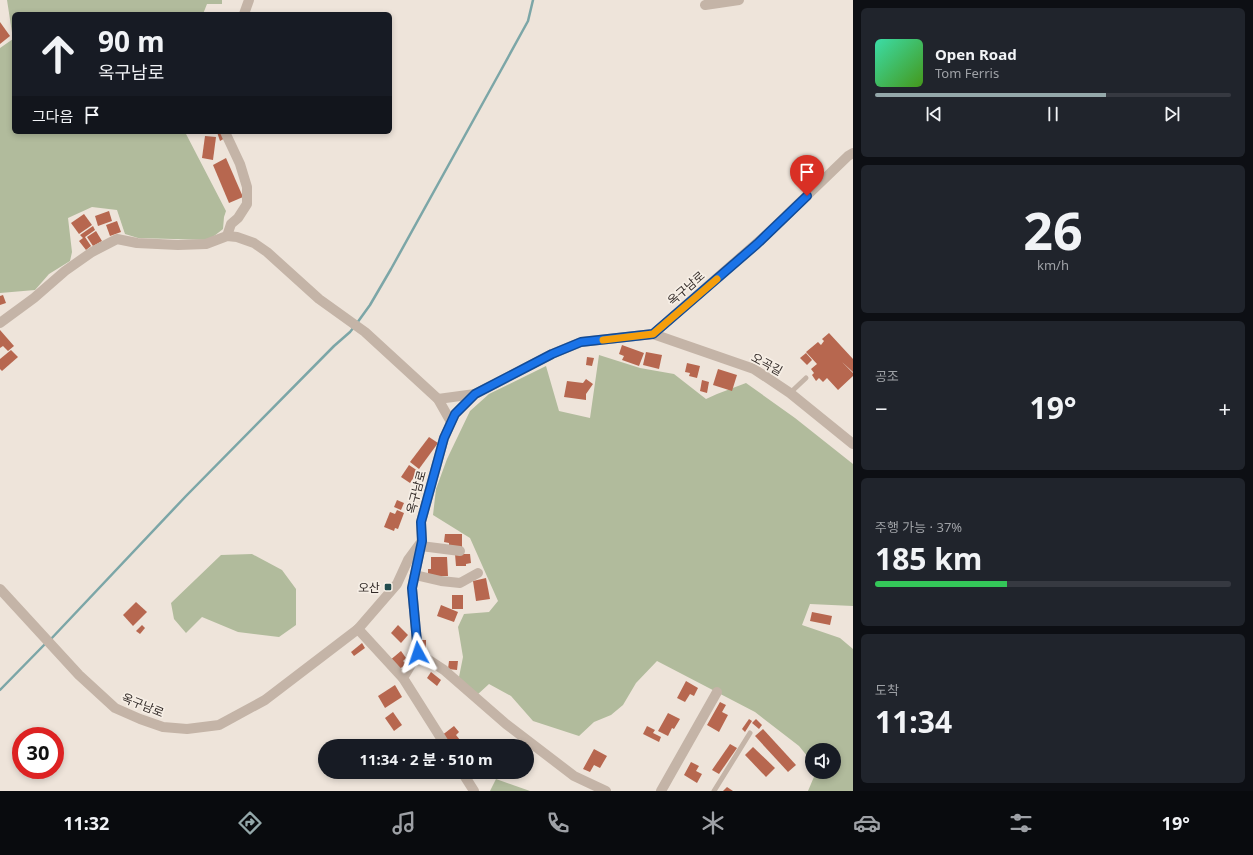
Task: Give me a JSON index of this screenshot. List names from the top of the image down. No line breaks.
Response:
{"streets":{"street":["옥구남로","오곡길"]},"crossings":[["옥구남로","오곡길"]],"places":{"transit":["오산"]},"page":{"turn":["90 m","옥구남로"],"song":["Open Road","Tom Ferris"],"then":"그다음","tile":[["26","km/h"],"공조",["주행 가능 · 37%","185 km"],["도착","11:34"]],"heat":["−","19°","+"],"limit":"30","trip":"11:34 · 2 분 · 510 m","tabs":["11:32","19°"]}}
